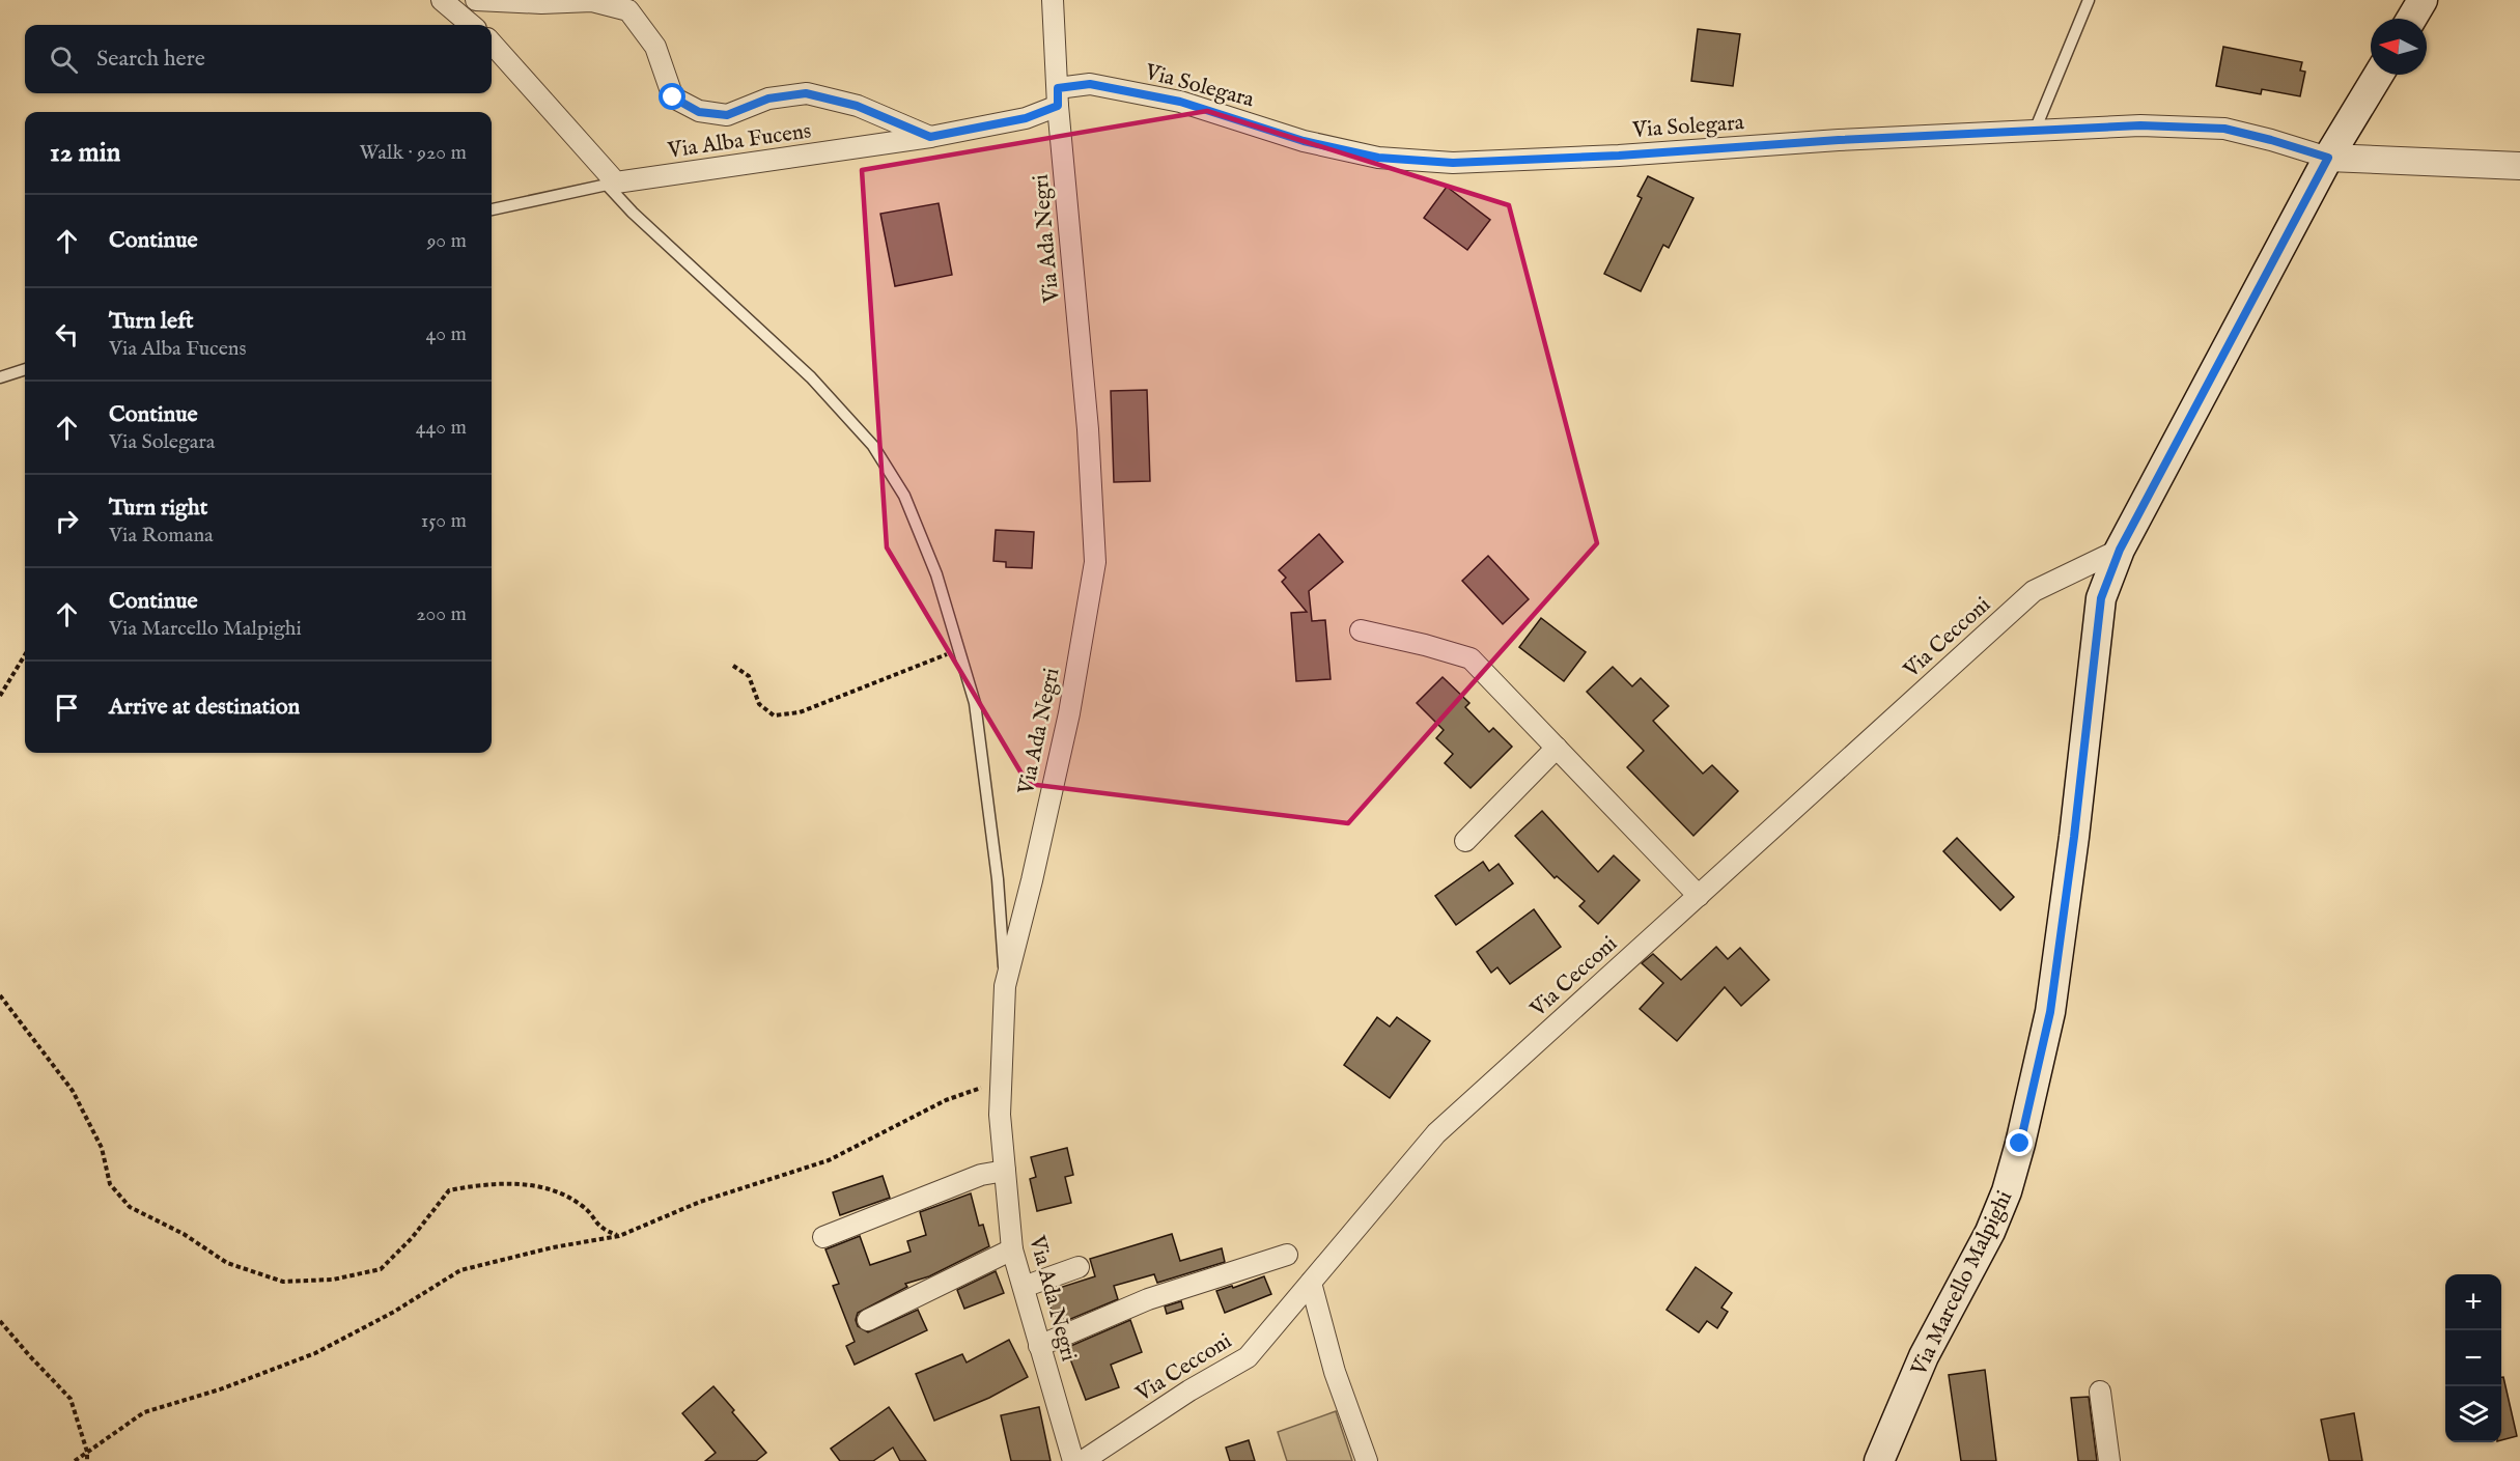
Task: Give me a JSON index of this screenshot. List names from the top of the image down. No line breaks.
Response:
{"streets":{"main road":["Via Marcello Malpighi"],"street":["Via Solegara","Via Alba Fucens","Via Ada Negri","Via Cecconi"]},"crossings":[["Via Solegara","Via Alba Fucens"],["Via Solegara","Via Ada Negri"],["Via Solegara","Via Marcello Malpighi"],["Via Alba Fucens","Via Ada Negri"],["Via Cecconi","Via Marcello Malpighi"]],"north":"left","page":{"search":"Search here","heading":["12 min","Walk · 920 m"],"list":[["Continue","90 m"],["Turn left","Via Alba Fucens","40 m"],["Continue","Via Solegara","440 m"],["Turn right","Via Romana","150 m"],["Continue","Via Marcello Malpighi","200 m"],"Arrive at destination"],"map_buttons":["+","−"]}}
